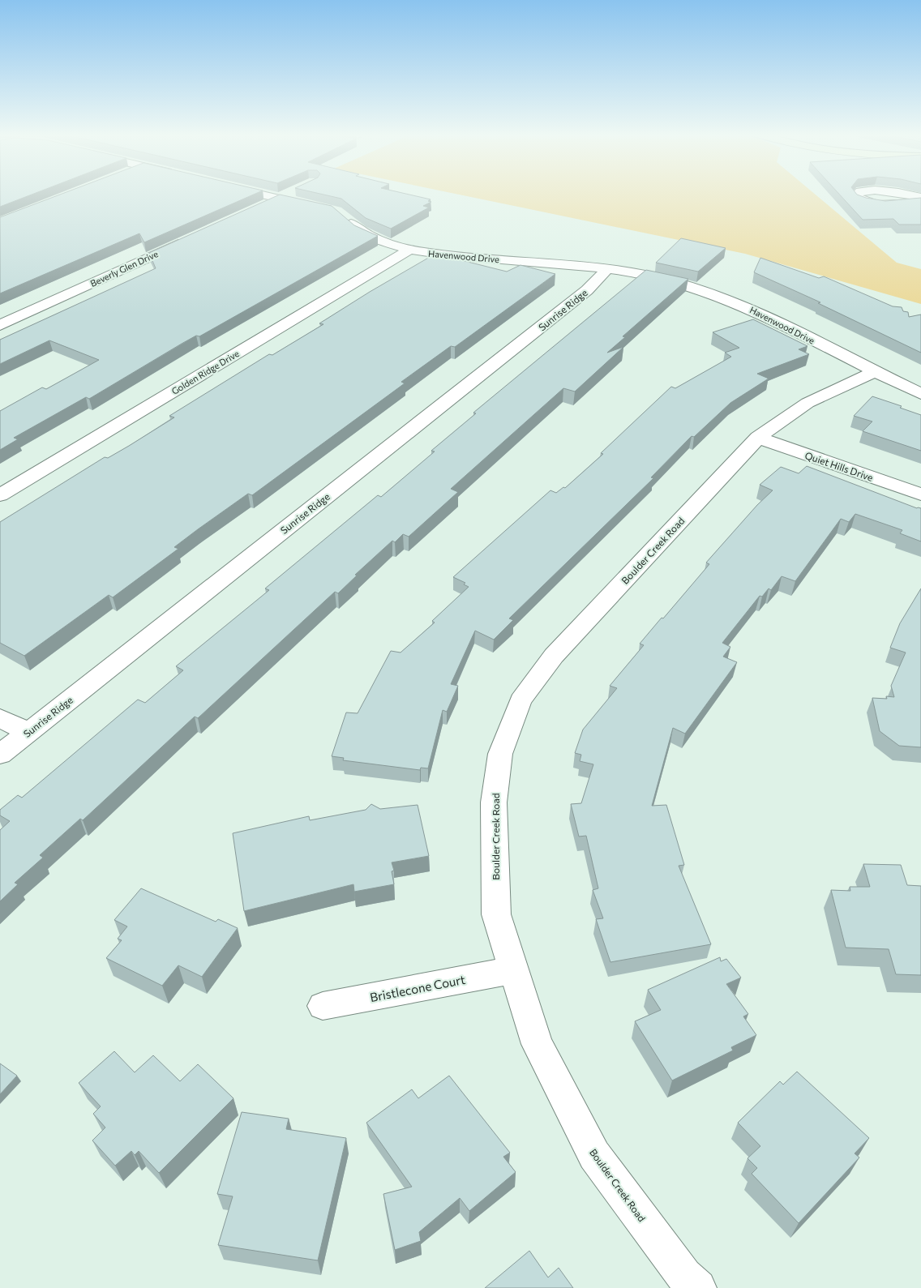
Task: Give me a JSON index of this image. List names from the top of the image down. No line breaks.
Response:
{"streets":{"street":["Havenwood Drive","Beverly Glen Drive","Sunrise Ridge","Golden Ridge Drive","Quiet Hills Drive","Boulder Creek Road","Bristlecone Court"]},"crossings":[["Havenwood Drive","Sunrise Ridge"],["Havenwood Drive","Golden Ridge Drive"],["Havenwood Drive","Boulder Creek Road"],["Quiet Hills Drive","Boulder Creek Road"],["Boulder Creek Road","Bristlecone Court"]]}
